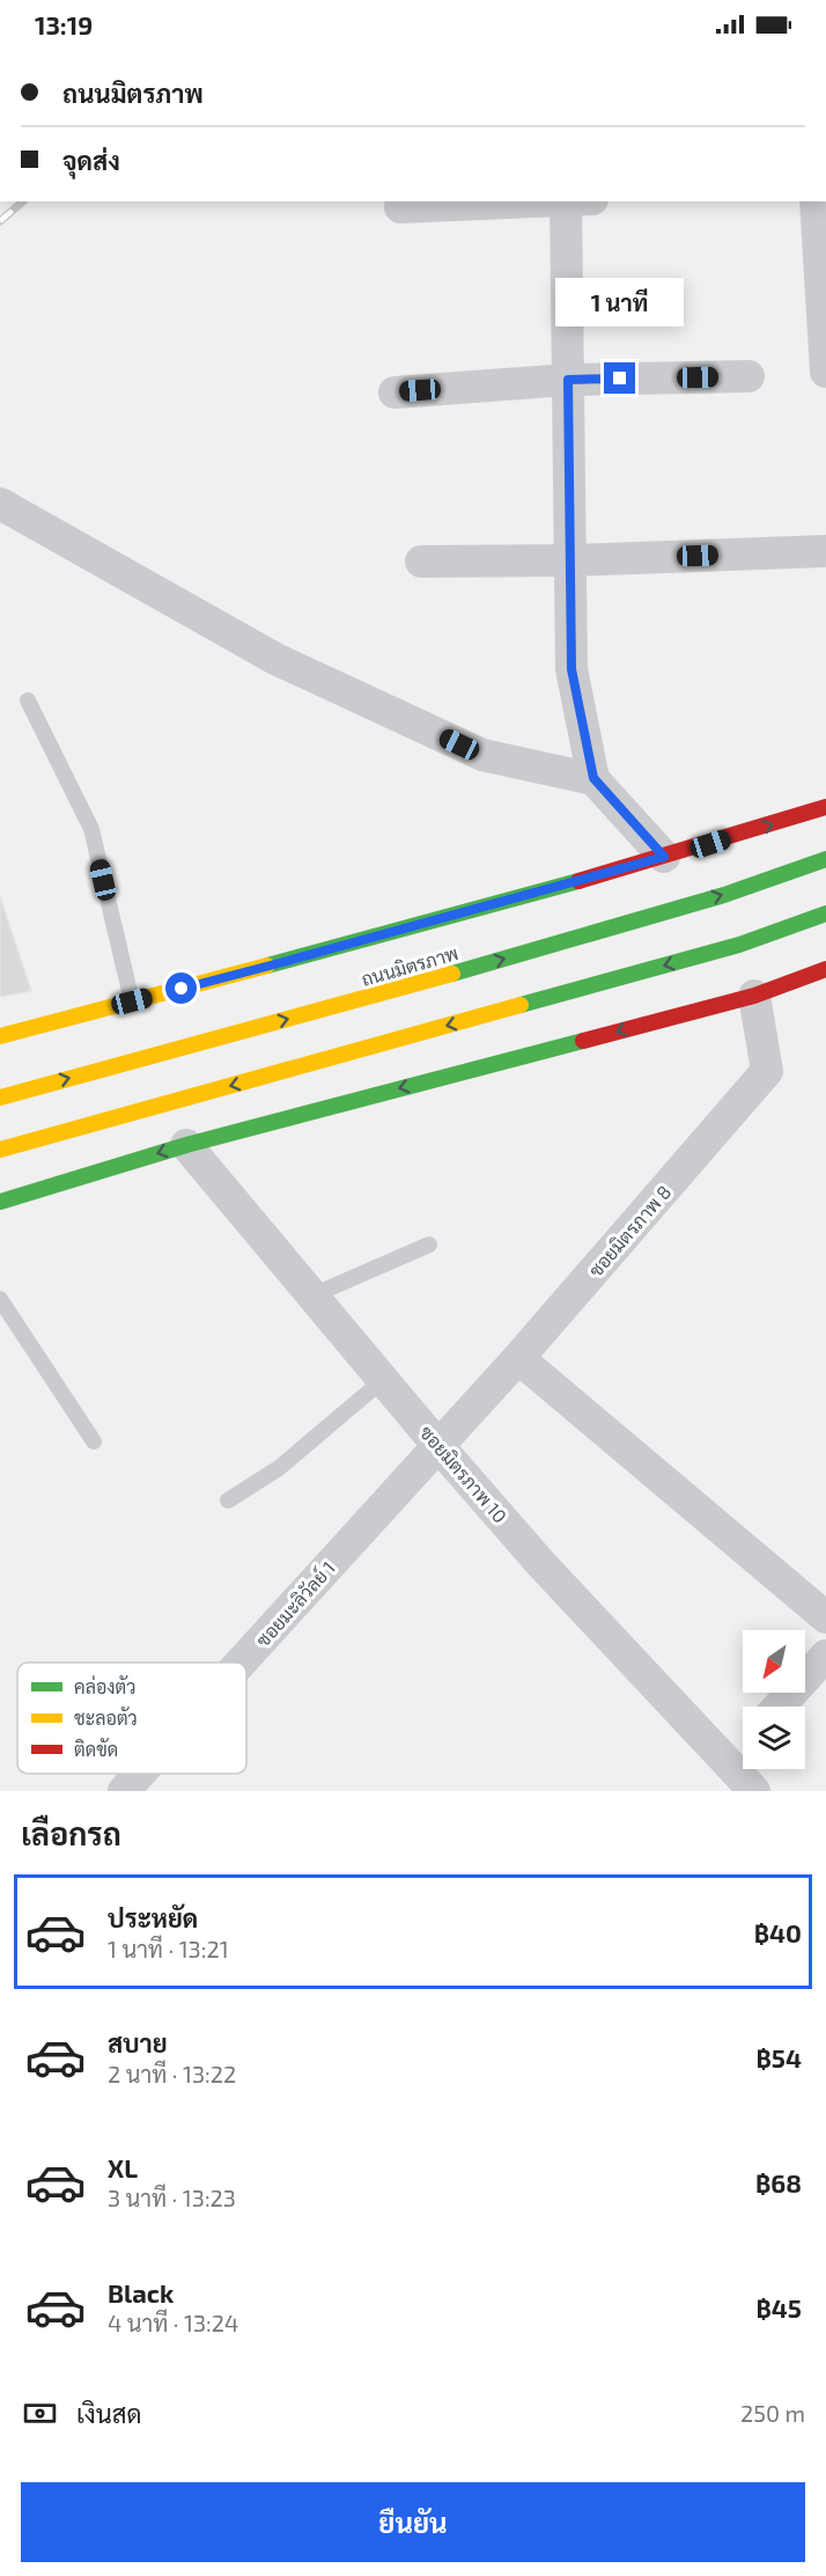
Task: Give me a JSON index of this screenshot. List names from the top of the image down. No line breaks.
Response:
{"streets":{"main road":["ถนนมิตรภาพ"],"street":["ซอยมิตรภาพ 8","ซอยมิตรภาพ 10","ซอยมะลิวัลย์ 1"]},"crossings":[["ซอยมิตรภาพ 8","ซอยมิตรภาพ 10"],["ซอยมิตรภาพ 8","ซอยมะลิวัลย์ 1"],["ซอยมิตรภาพ 10","ซอยมะลิวัลย์ 1"]],"legend":["คล่องตัว","ชะลอตัว","ติดขัด"],"north":"bottom left","page":{"status":"13:19","banner":["ถนนมิตรภาพ","จุดส่ง"],"bubble":"1 นาที","heading":"เลือกรถ","list":[{"name":"ประหยัด","note":"1 นาที · 13:21","value":"฿40"},{"name":"สบาย","note":"2 นาที · 13:22","value":"฿54"},{"name":"XL","note":"3 นาที · 13:23","value":"฿68"},{"name":"Black","note":"4 นาที · 13:24","value":"฿45"}],"pay":["เงินสด","250 m"],"buttons":"ยืนยัน"}}
